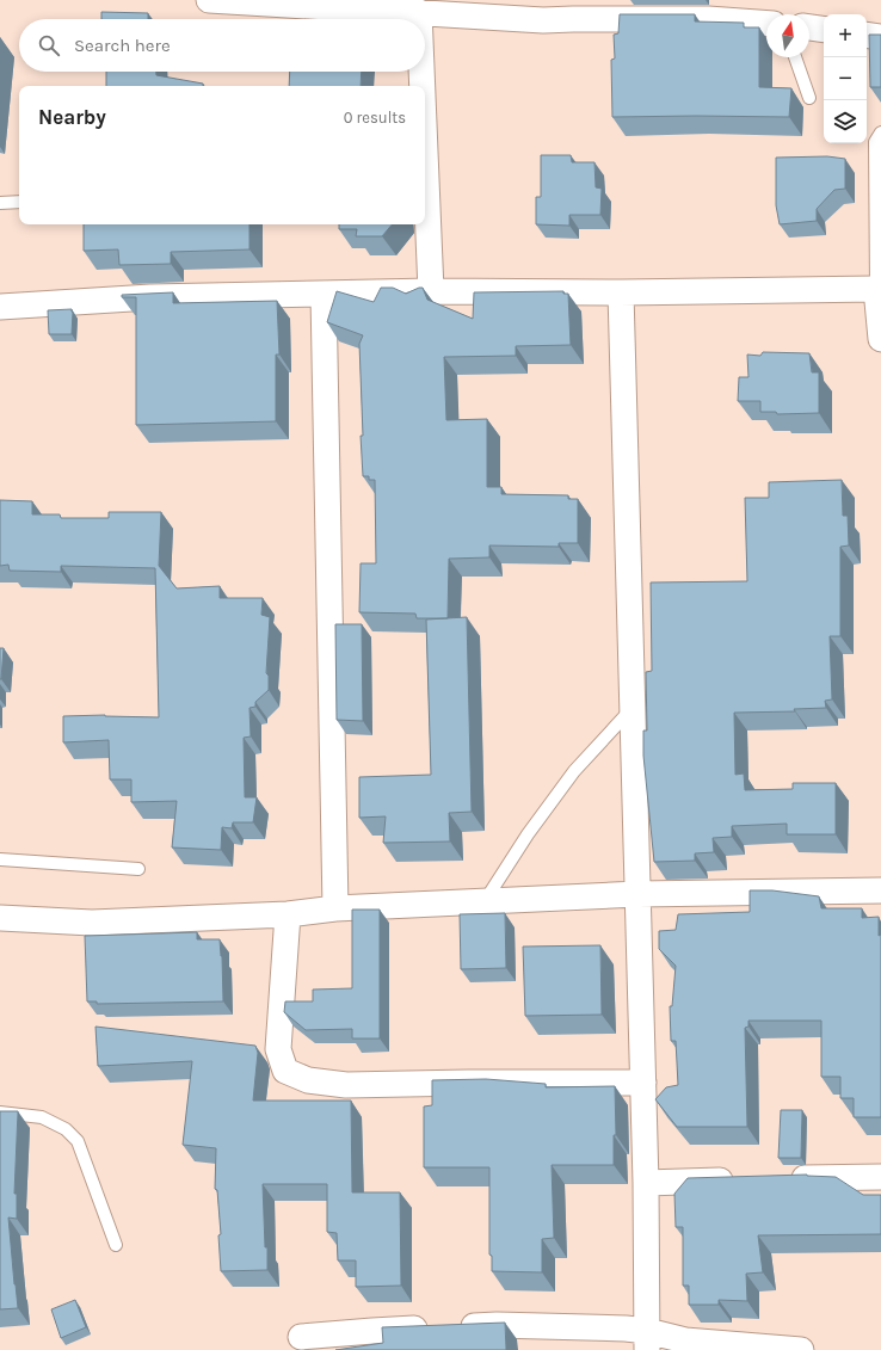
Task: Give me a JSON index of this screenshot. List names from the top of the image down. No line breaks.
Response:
{"north":"top","page":{"map_buttons":["+","−"],"search":"Search here","heading":["Nearby","0 results"]}}
